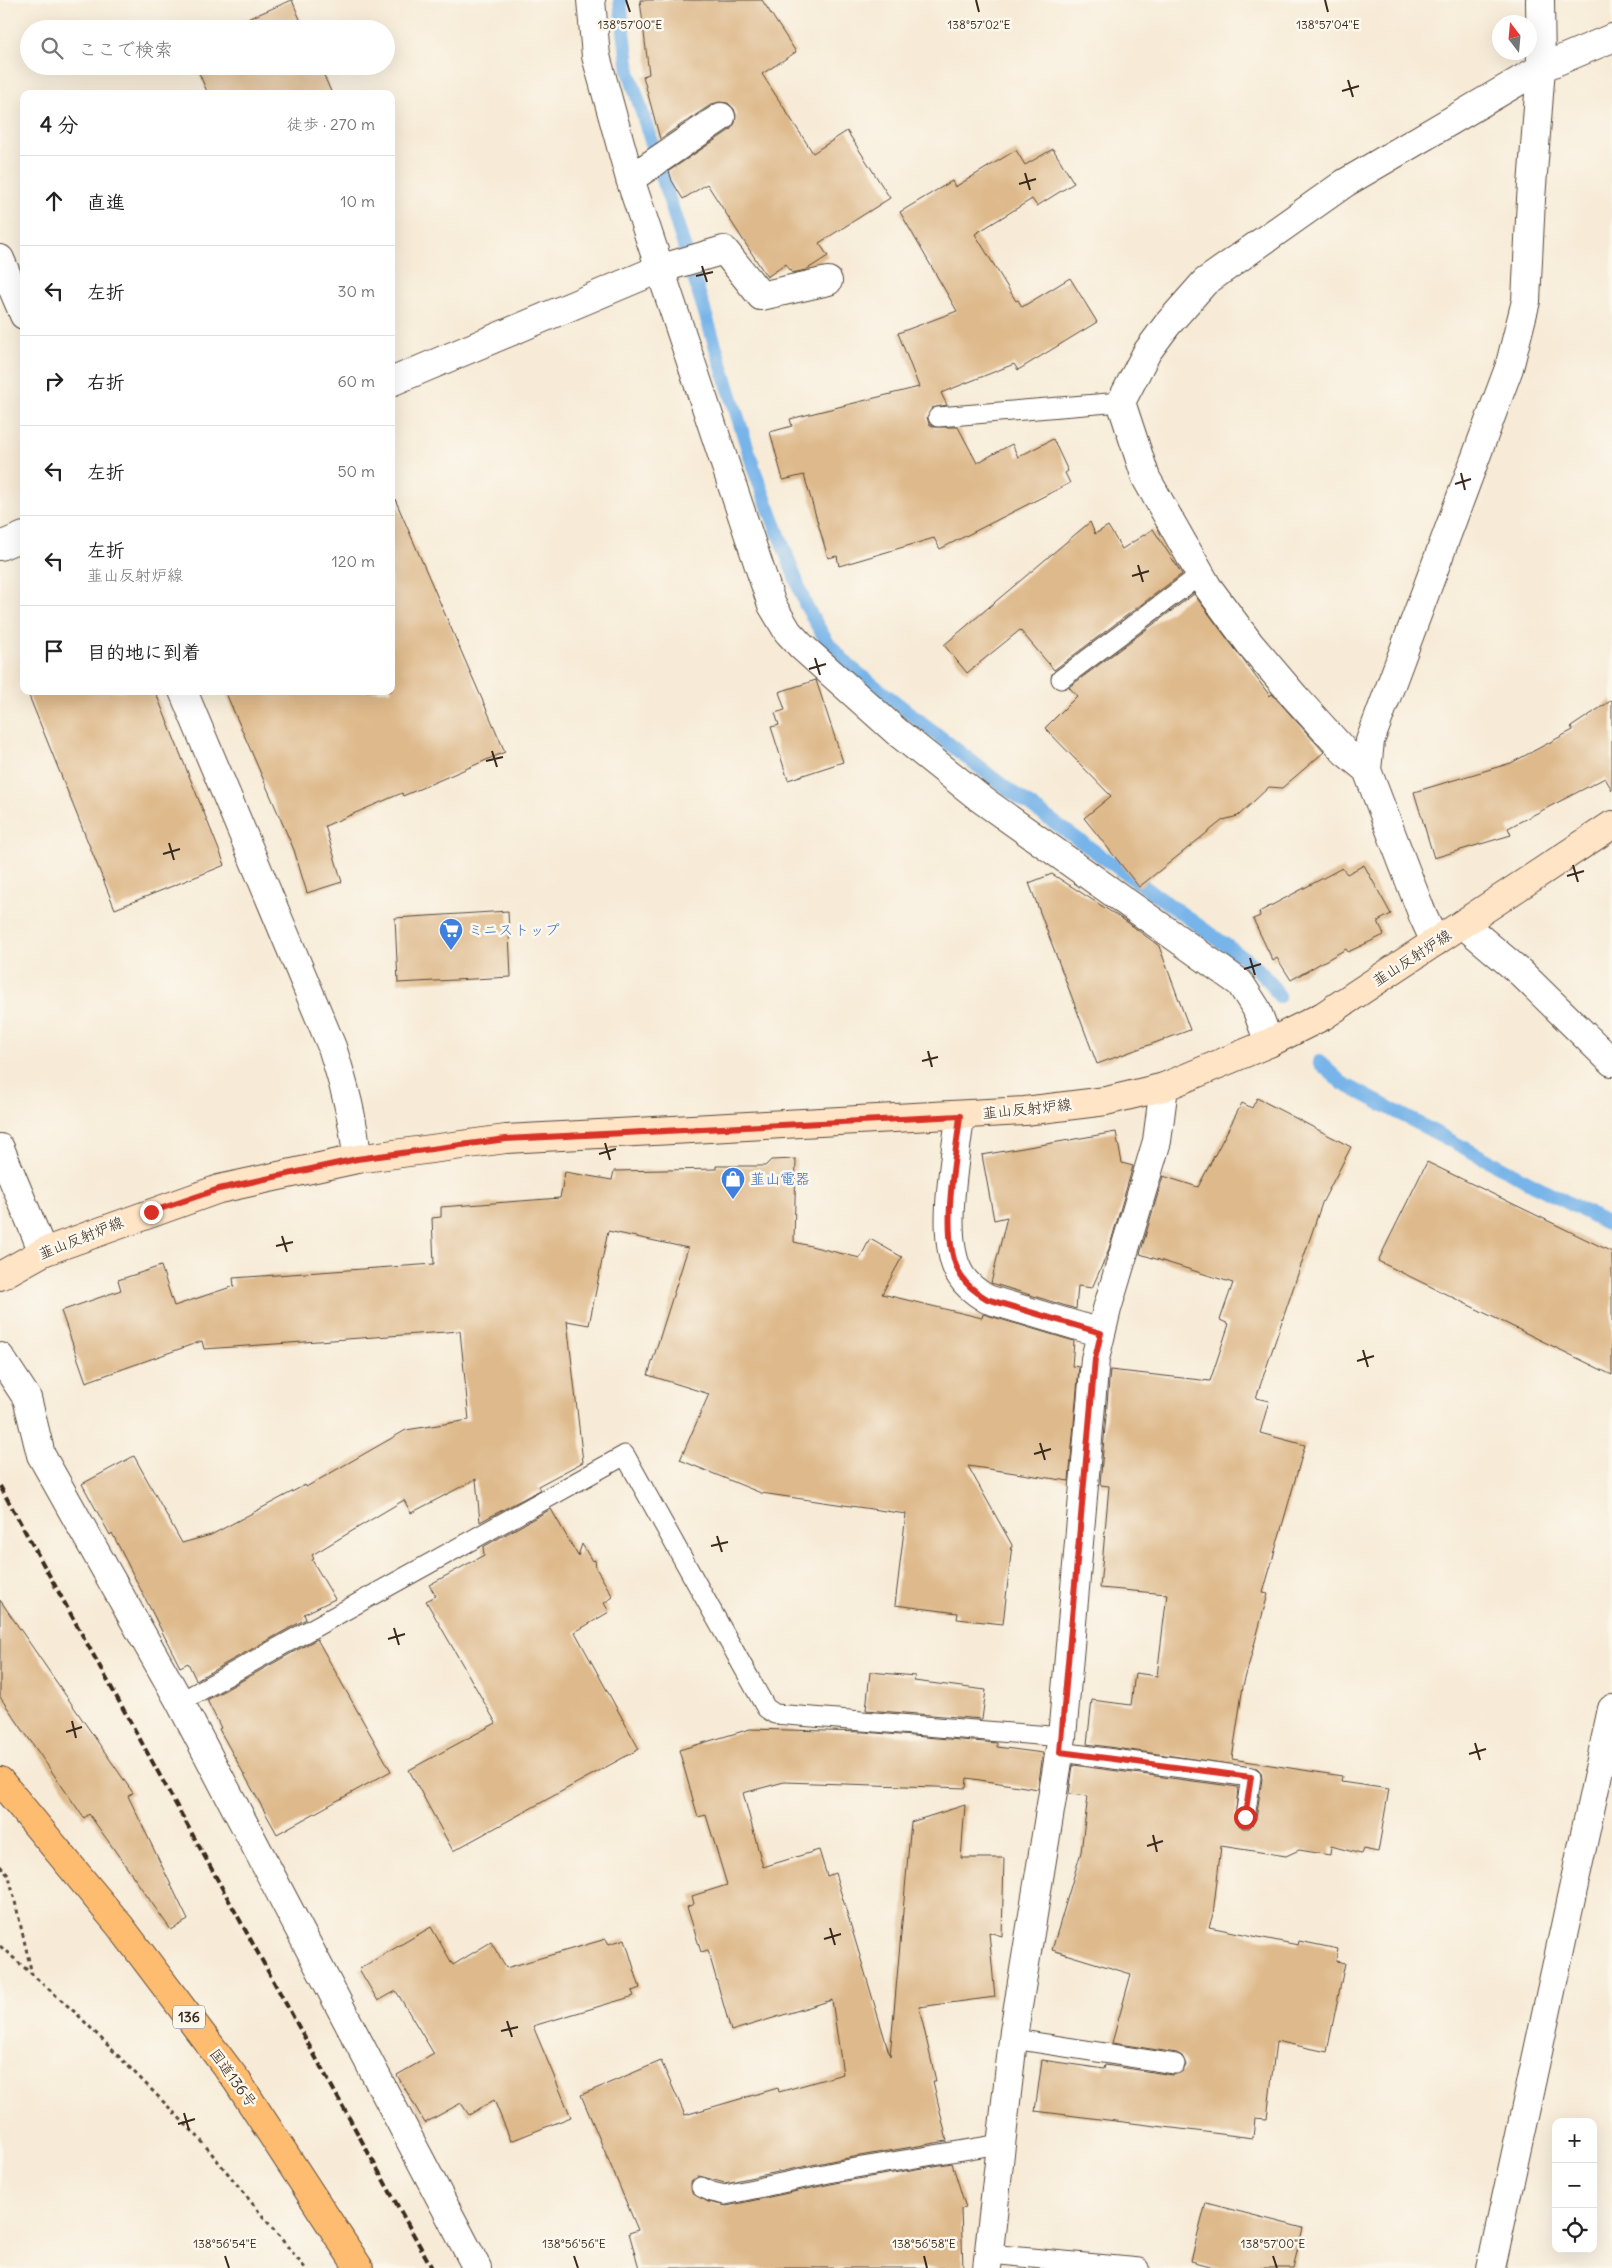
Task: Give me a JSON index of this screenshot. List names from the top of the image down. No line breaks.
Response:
{"streets":{"highway":["136","国道136号"],"main road":["韮山反射炉線"]},"places":{"supermarket":["ミニストップ"],"shop":["韮山電器"]},"north":"top","page":{"search":"ここで検索","heading":["4 分","徒歩 · 270 m"],"list":[["直進","10 m"],["左折","30 m"],["右折","60 m"],["左折","50 m"],["左折","韮山反射炉線","120 m"],"目的地に到着"],"map_buttons":["+","−"]},"coordinates":["138°57'00\"E","138°57'02\"E","138°57'04\"E","138°56'54\"E","138°56'56\"E","138°56'58\"E"]}
